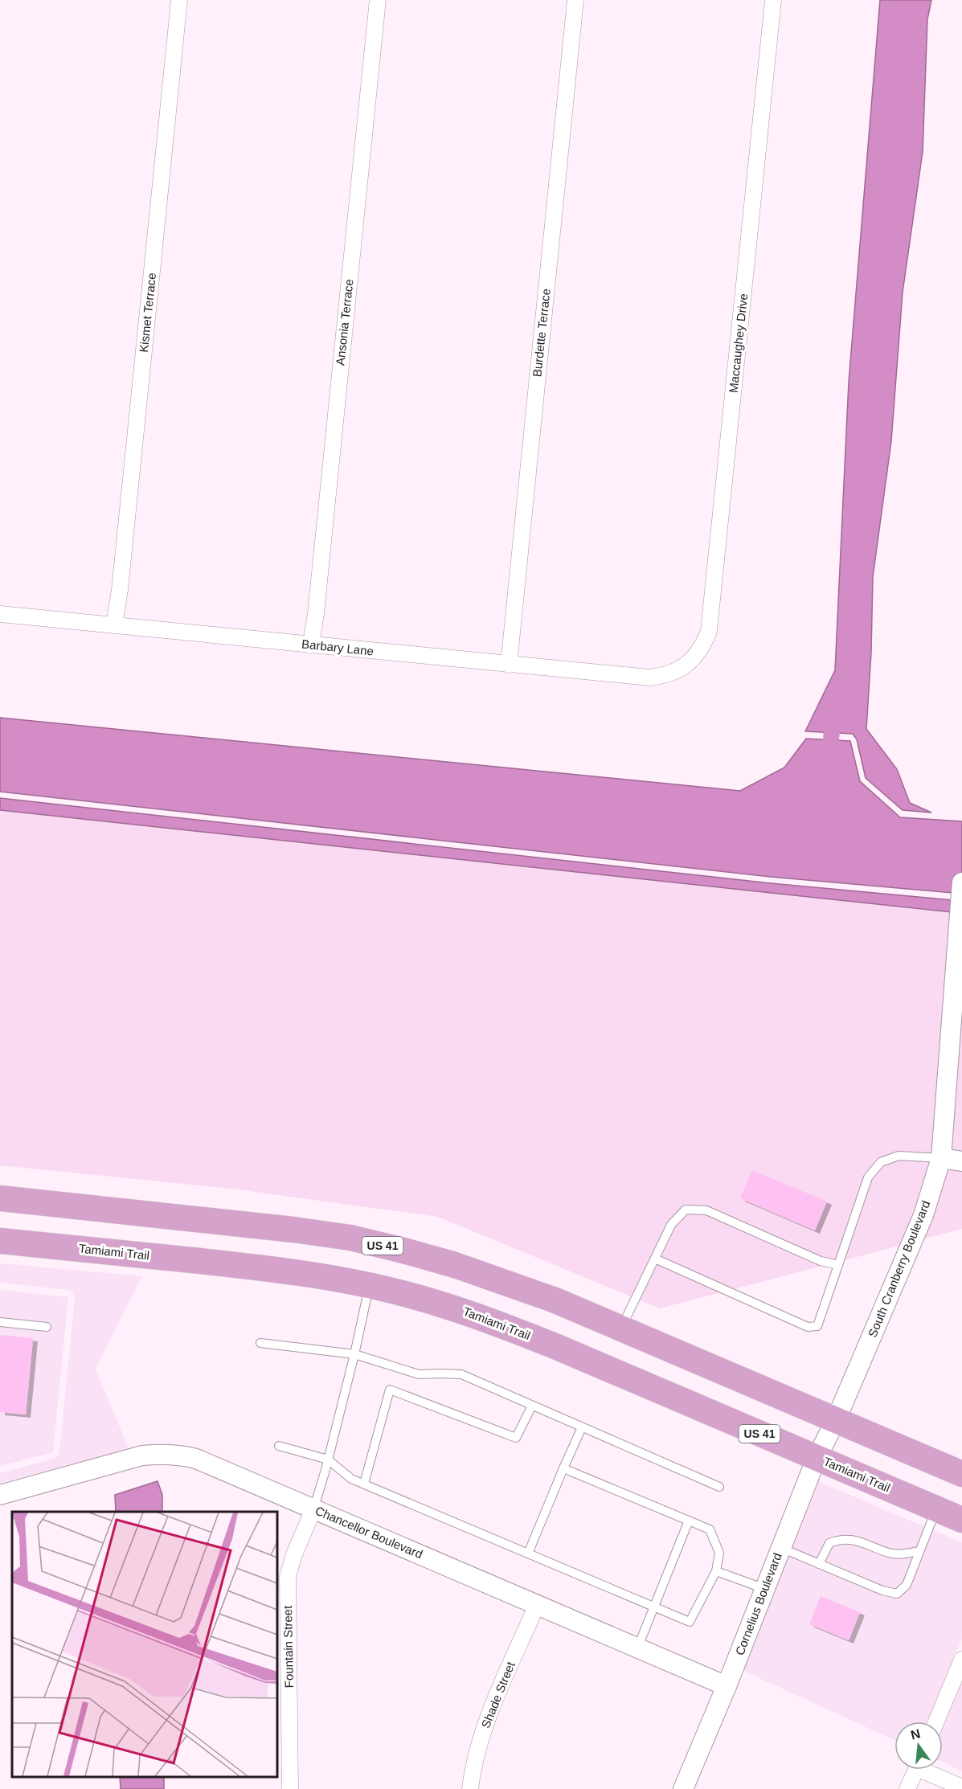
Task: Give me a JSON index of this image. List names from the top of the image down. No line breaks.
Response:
{"streets":{"main road":["US 41","Tamiami Trail"],"street":["Kismet Terrace","Ansonia Terrace","Burdette Terrace","Maccaughey Drive","Barbary Lane","South Cranberry Boulevard","Chancellor Boulevard","Cornelius Boulevard","Fountain Street","Shade Street"]},"crossings":[["Kismet Terrace","Barbary Lane"],["Ansonia Terrace","Barbary Lane"],["Burdette Terrace","Barbary Lane"],["Maccaughey Drive","Barbary Lane"],["US 41","South Cranberry Boulevard"],["US 41","Cornelius Boulevard"],["Tamiami Trail","Cornelius Boulevard"],["South Cranberry Boulevard","Cornelius Boulevard"],["Chancellor Boulevard","Cornelius Boulevard"],["Chancellor Boulevard","Fountain Street"],["Chancellor Boulevard","Shade Street"]],"north":"top"}
